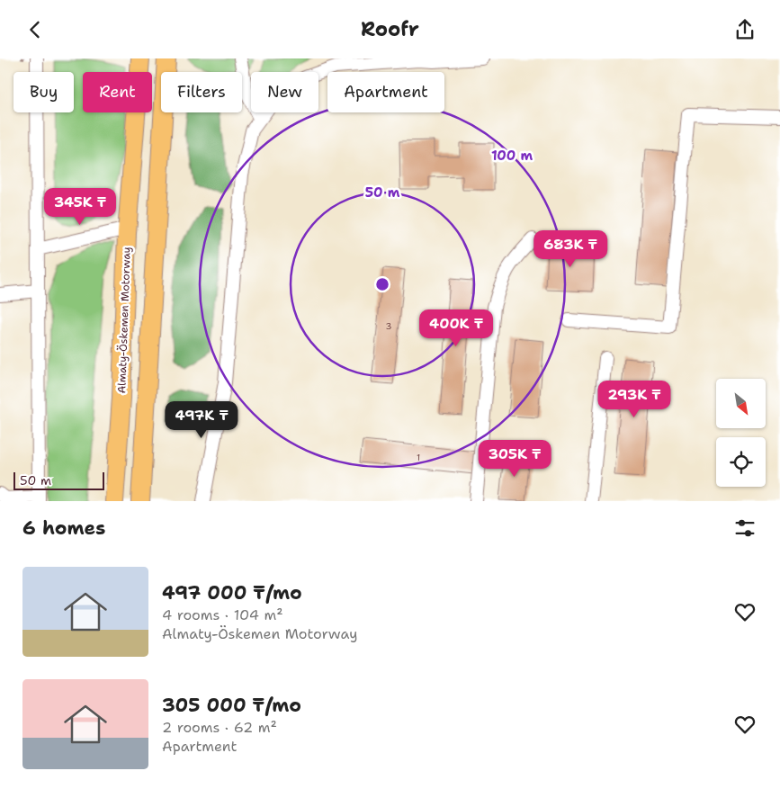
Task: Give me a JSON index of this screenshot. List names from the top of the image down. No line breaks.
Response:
{"streets":{"highway":["Almaty-Öskemen Motorway"]},"house_numbers":["3","1"],"scale_bar":"50 m","north":"bottom right","page":{"header":"Roofr","chip":["Buy","Rent","Filters","New","Apartment"],"price":["345K ₸","683K ₸","400K ₸","293K ₸","497K ₸","305K ₸"],"scale":"50 m","heading":"6 homes","list":[{"name":"497 000 ₸/mo","note":"4 rooms · 104 m² · Almaty-Öskemen Motorway"},{"name":"305 000 ₸/mo","note":"2 rooms · 62 m² · Apartment"}]},"rings":["100 m","50 m"]}
